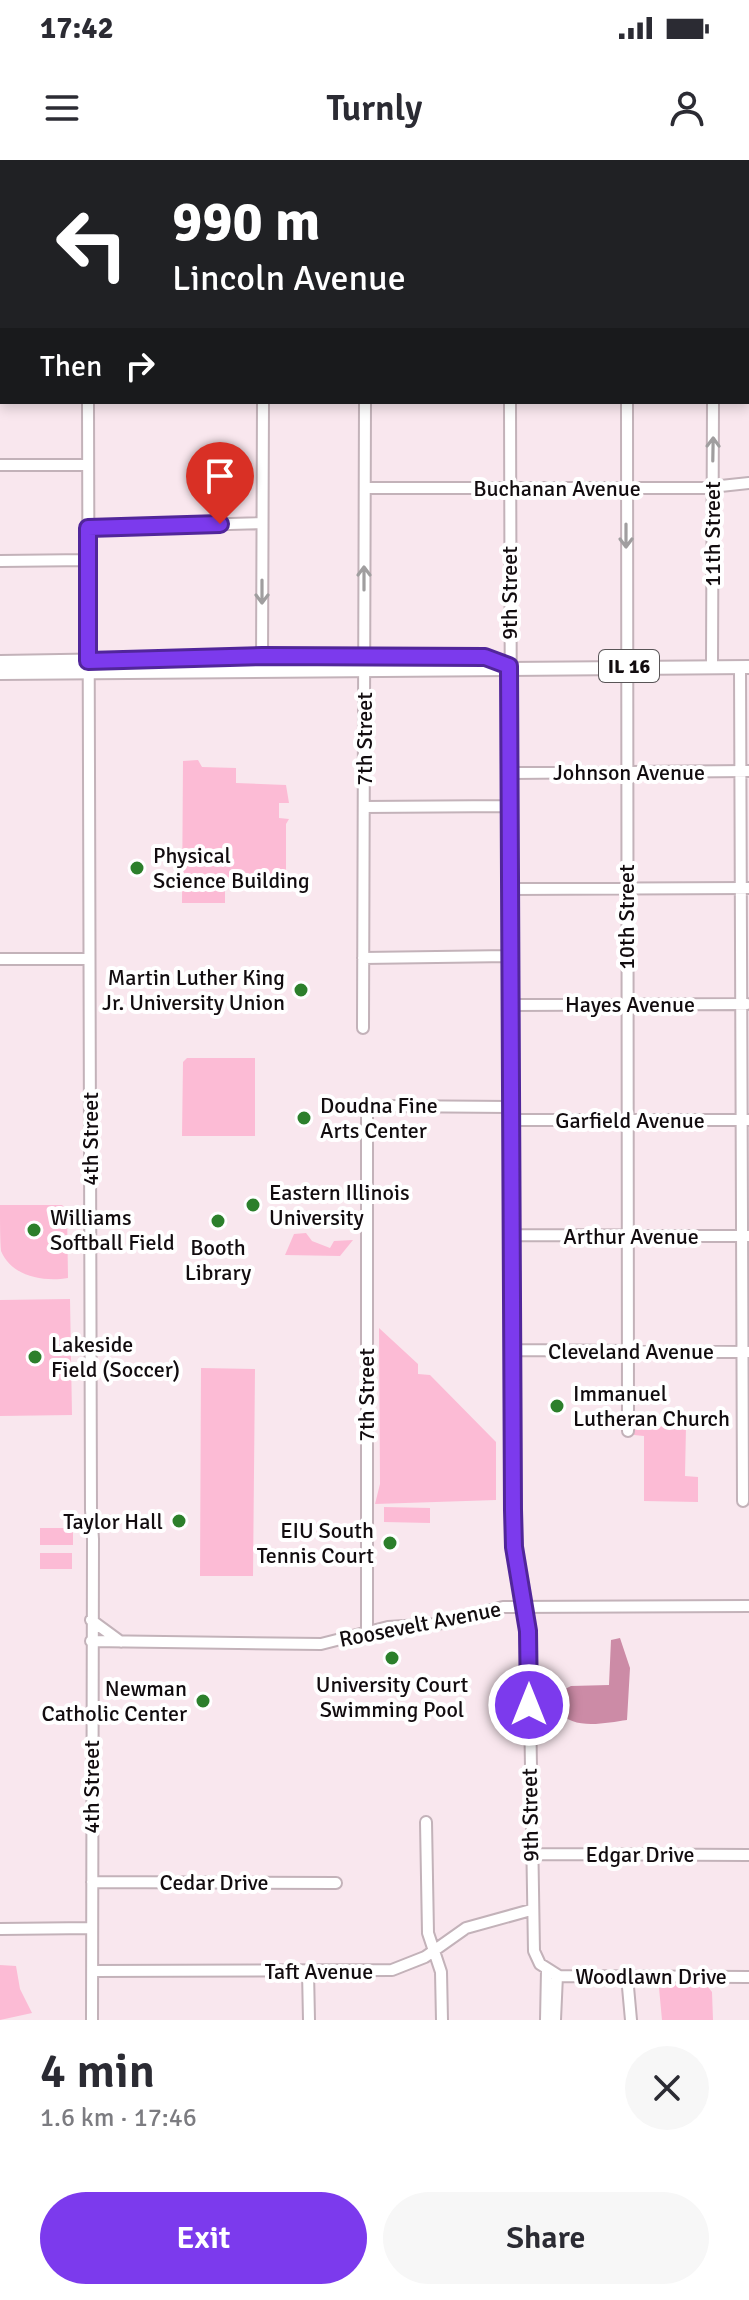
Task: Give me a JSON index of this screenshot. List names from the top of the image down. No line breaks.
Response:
{"streets":{"main road":["IL 16"],"street":["Buchanan Avenue","11th Street","9th Street","7th Street","Johnson Avenue","10th Street","Hayes Avenue","Garfield Avenue","4th Street","Arthur Avenue","Cleveland Avenue","Roosevelt Avenue","Edgar Drive","Cedar Drive","Taft Avenue","Woodlawn Drive"]},"crossings":[["Buchanan Avenue","11th Street"],["Buchanan Avenue","9th Street"],["Buchanan Avenue","7th Street"],["Buchanan Avenue","10th Street"],["11th Street","IL 16"],["9th Street","IL 16"],["9th Street","7th Street"],["9th Street","Johnson Avenue"],["9th Street","Hayes Avenue"],["9th Street","Garfield Avenue"],["9th Street","Arthur Avenue"],["9th Street","Cleveland Avenue"],["9th Street","Roosevelt Avenue"],["9th Street","Edgar Drive"],["9th Street","Taft Avenue"],["9th Street","Woodlawn Drive"],["IL 16","7th Street"],["IL 16","10th Street"],["IL 16","4th Street"],["7th Street","Roosevelt Avenue"],["Johnson Avenue","10th Street"],["10th Street","Hayes Avenue"],["10th Street","Garfield Avenue"],["10th Street","Arthur Avenue"],["10th Street","Cleveland Avenue"],["4th Street","Roosevelt Avenue"],["4th Street","Cedar Drive"],["4th Street","Taft Avenue"]],"places":["Physical Science Building","Martin Luther King Jr. University Union","Doudna Fine Arts Center","Eastern Illinois University","Booth Library","Williams Softball Field","Lakeside Field (Soccer)","Immanuel Lutheran Church","Taylor Hall","EIU South Tennis Court","University Court Swimming Pool","Newman Catholic Center"],"page":{"status":"17:42","header":"Turnly","turn":["990 m","Lincoln Avenue"],"then":"Then","heading":["4 min","1.6 km · 17:46"],"buttons":["Exit","Share"]}}
